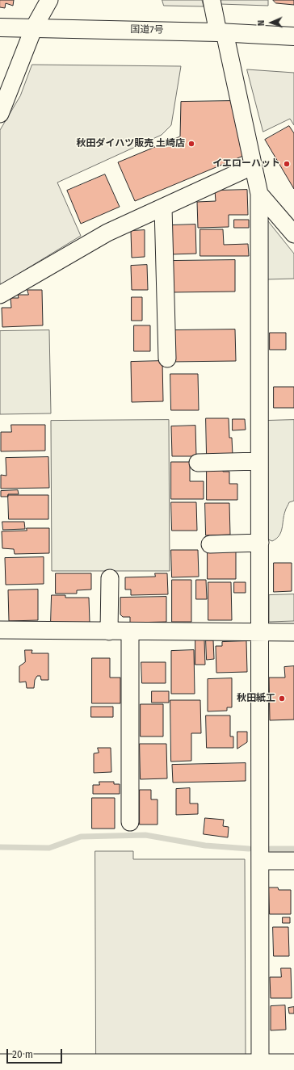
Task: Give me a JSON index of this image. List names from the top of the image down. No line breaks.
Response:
{"streets":{"highway":["国道7号"]},"places":["秋田ダイハツ販売 土崎店","イエローハット","秋田紙工"],"scale_bar":"20 m","north":"left"}
